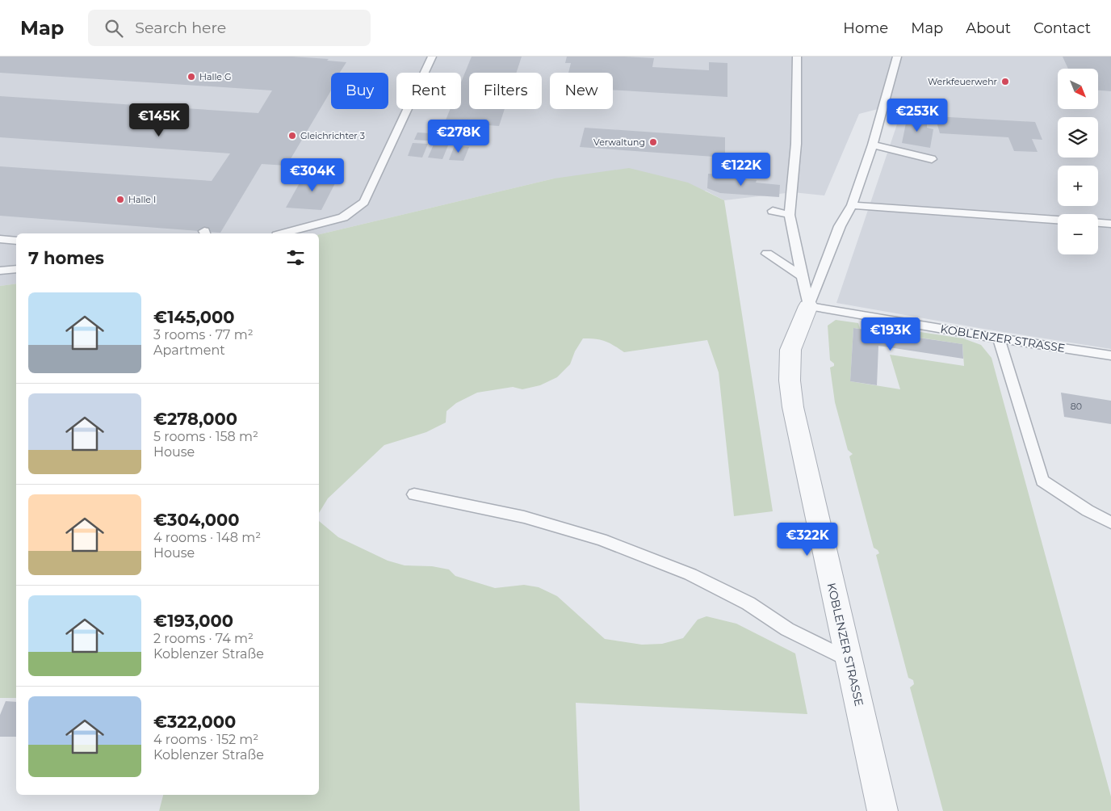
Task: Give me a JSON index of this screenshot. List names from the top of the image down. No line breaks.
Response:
{"streets":{"street":["KOBLENZER STRASSE"]},"places":["Halle G","Werkfeuerwehr","Gleichrichter 3","Verwaltung","Halle I"],"house_numbers":["80"],"north":"bottom right","page":{"header":"Map","search":"Search here","nav":["Home","Map","About","Contact"],"map_buttons":["+","−"],"chip":["Buy","Rent","Filters","New"],"price":["€253K","€145K","€278K","€122K","€304K","€193K","€322K"],"heading":"7 homes","list":[{"name":"€145,000","note":"3 rooms · 77 m² · Apartment"},{"name":"€278,000","note":"5 rooms · 158 m² · House"},{"name":"€304,000","note":"4 rooms · 148 m² · House"},{"name":"€193,000","note":"2 rooms · 74 m² · Koblenzer Straße"},{"name":"€322,000","note":"4 rooms · 152 m² · Koblenzer Straße"}]}}
